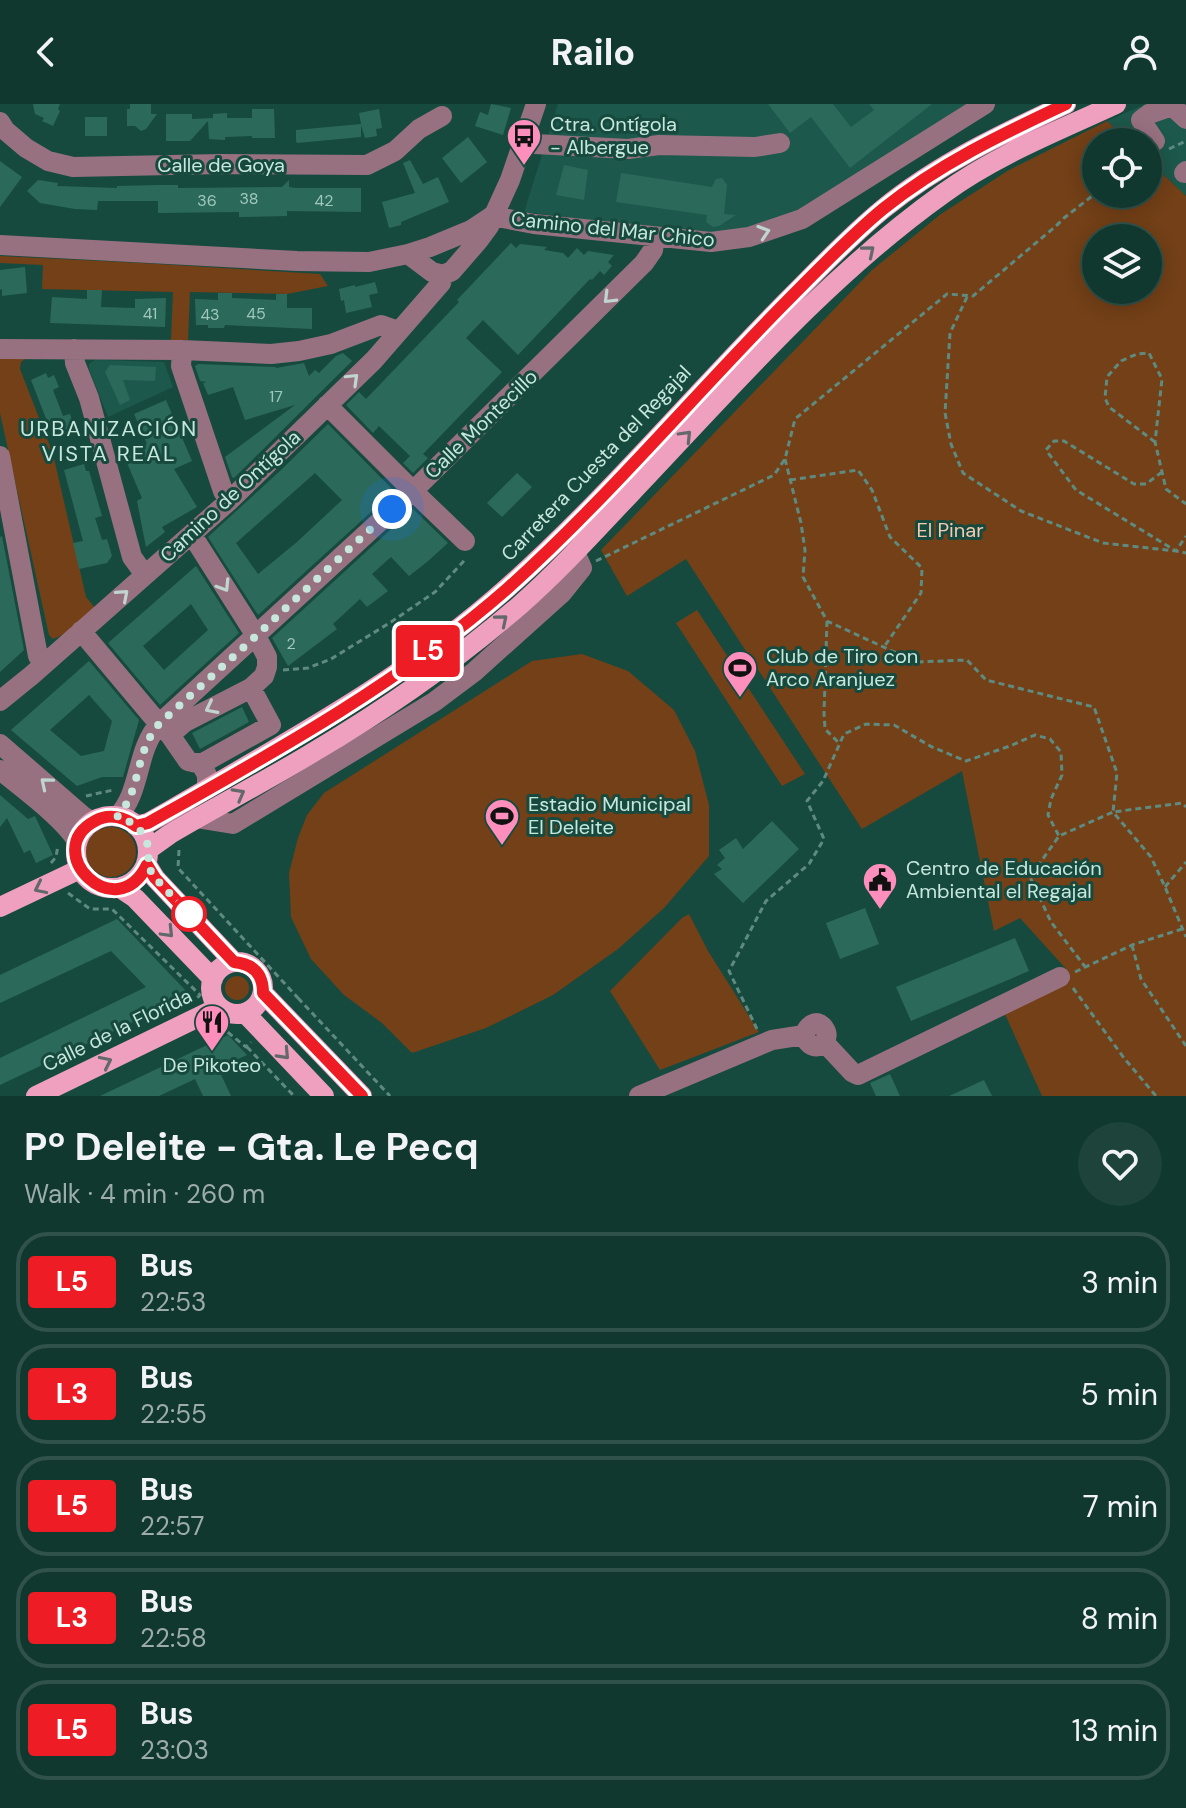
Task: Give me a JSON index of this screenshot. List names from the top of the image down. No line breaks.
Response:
{"streets":{"main road":["Carretera Cuesta del Regajal","Calle de la Florida"],"street":["Calle de Goya","Camino del Mar Chico","Calle Montecillo","Camino de Ontígola"]},"crossings":[["Camino del Mar Chico","Calle Montecillo"],["Camino del Mar Chico","Camino de Ontígola"],["Calle Montecillo","Carretera Cuesta del Regajal"]],"one_way":["Calle Montecillo","Calle de la Florida"],"districts":["URBANIZACIÓN VISTA REAL"],"parks":["El Pinar"],"places":{"bus stop":["Ctra. Ontígola - Albergue"],"sports":["Club de Tiro con Arco Aranjuez","Estadio Municipal El Deleite"],"public building":["Centro de Educación Ambiental el Regajal"],"restaurant":["De Pikoteo"]},"lines":["bus line L5"],"house_numbers":["38","36","42","41","45","43","17","2"],"page":{"header":"Railo","on_map":"L5","heading":["Pº Deleite - Gta. Le Pecq","Walk · 4 min · 260 m"],"list":[{"mark":"L5","name":"Bus","note":"22:53","value":"3 min"},{"mark":"L3","name":"Bus","note":"22:55","value":"5 min"},{"mark":"L5","name":"Bus","note":"22:57","value":"7 min"},{"mark":"L3","name":"Bus","note":"22:58","value":"8 min"},{"mark":"L5","name":"Bus","note":"23:03","value":"13 min"}]}}
